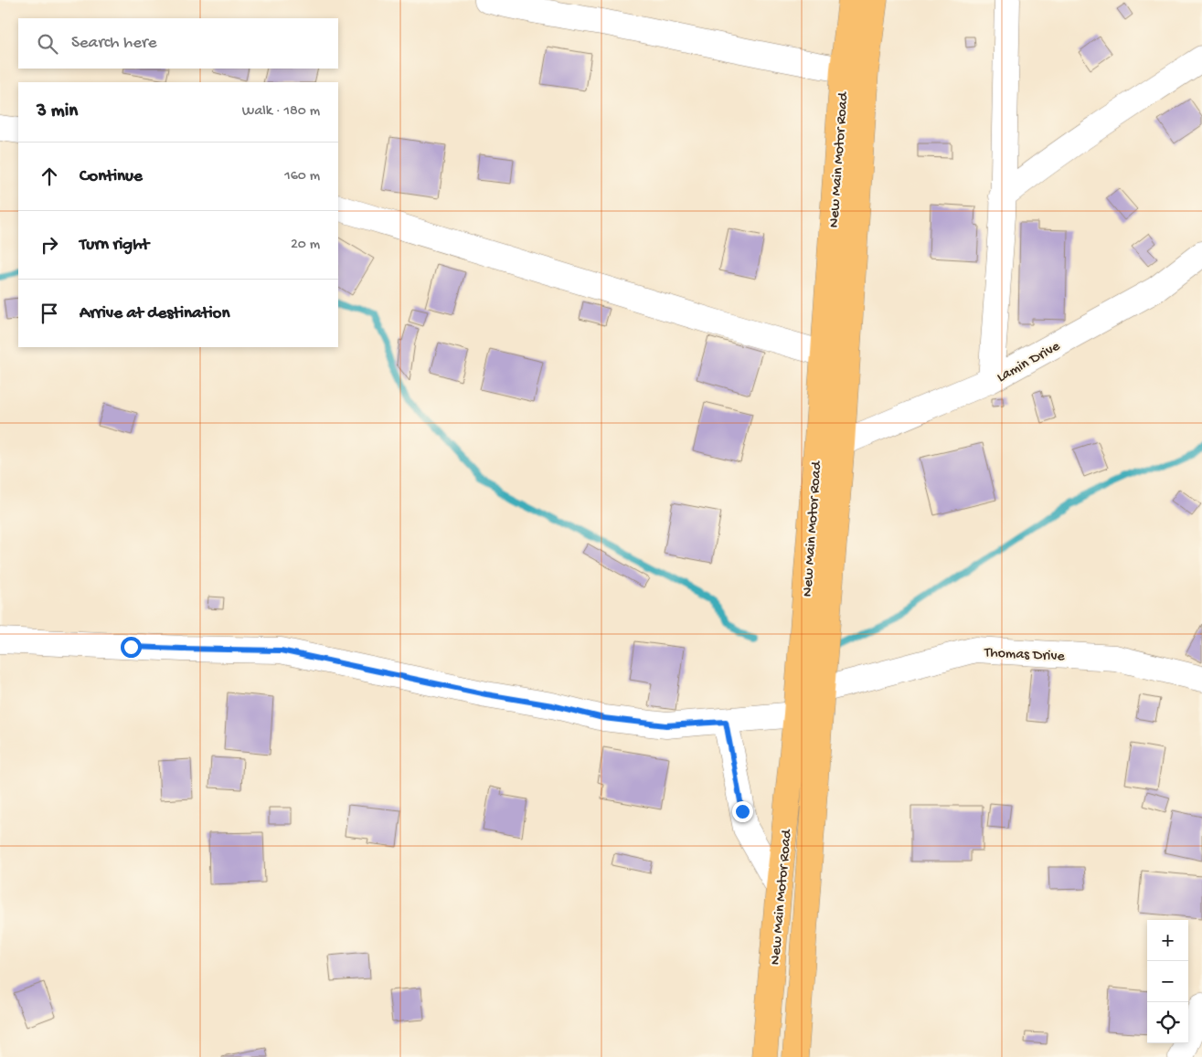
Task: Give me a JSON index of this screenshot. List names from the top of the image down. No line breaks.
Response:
{"streets":{"highway":["New Main Motor Road"],"street":["Lamin Drive","Thomas Drive"]},"crossings":[["New Main Motor Road","Lamin Drive"],["New Main Motor Road","Thomas Drive"]],"page":{"search":"Search here","heading":["3 min","Walk · 180 m"],"list":[["Continue","160 m"],["Turn right","20 m"],"Arrive at destination"],"map_buttons":["+","−"]}}
